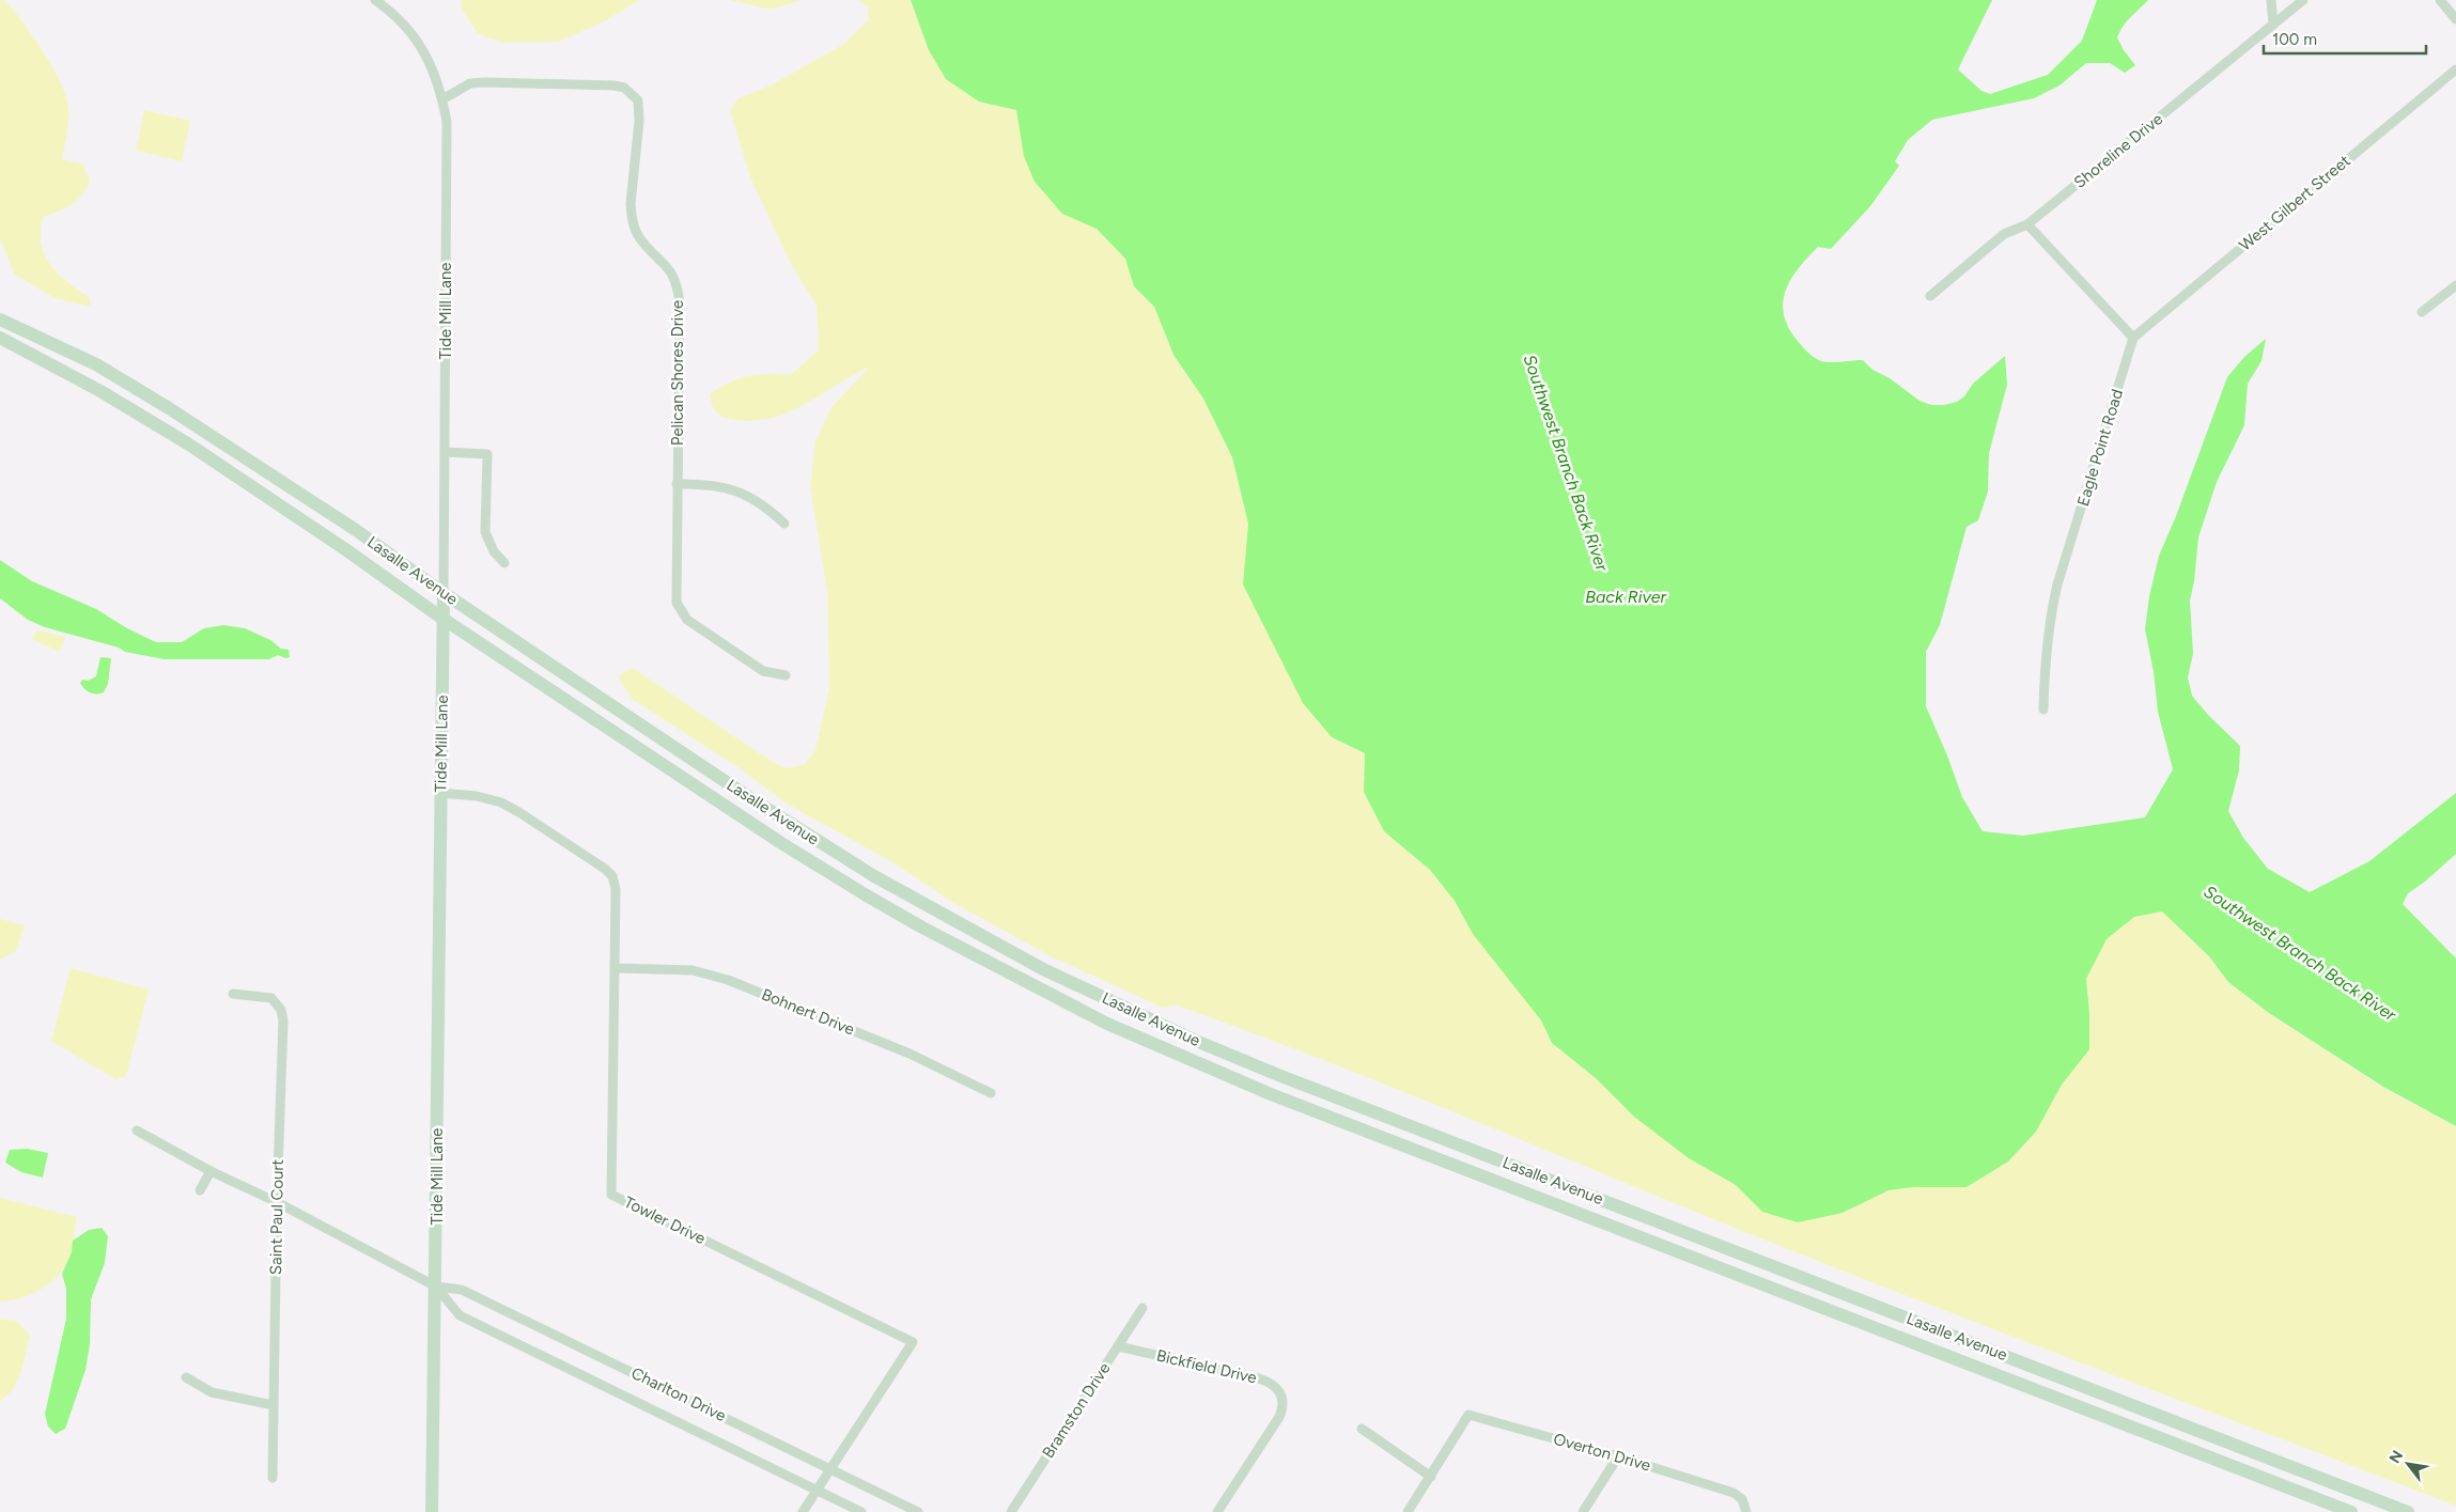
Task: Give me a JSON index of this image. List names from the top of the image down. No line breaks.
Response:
{"streets":{"main road":["Tide Mill Lane","Lasalle Avenue"],"street":["Shoreline Drive","West Gilbert Street","Pelican Shores Drive","Eagle Point Road","Bohnert Drive","Saint Paul Court","Towler Drive","Bickfield Drive","Charlton Drive","Bramston Drive","Overton Drive"]},"crossings":[["West Gilbert Street","Eagle Point Road"],["Tide Mill Lane","Pelican Shores Drive"],["Tide Mill Lane","Lasalle Avenue"],["Tide Mill Lane","Towler Drive"],["Tide Mill Lane","Charlton Drive"],["Bohnert Drive","Towler Drive"],["Saint Paul Court","Charlton Drive"],["Towler Drive","Charlton Drive"],["Bickfield Drive","Bramston Drive"]],"water":["Southwest Branch Back River","Back River"],"scale_bar":"100 m","north":"top left"}
